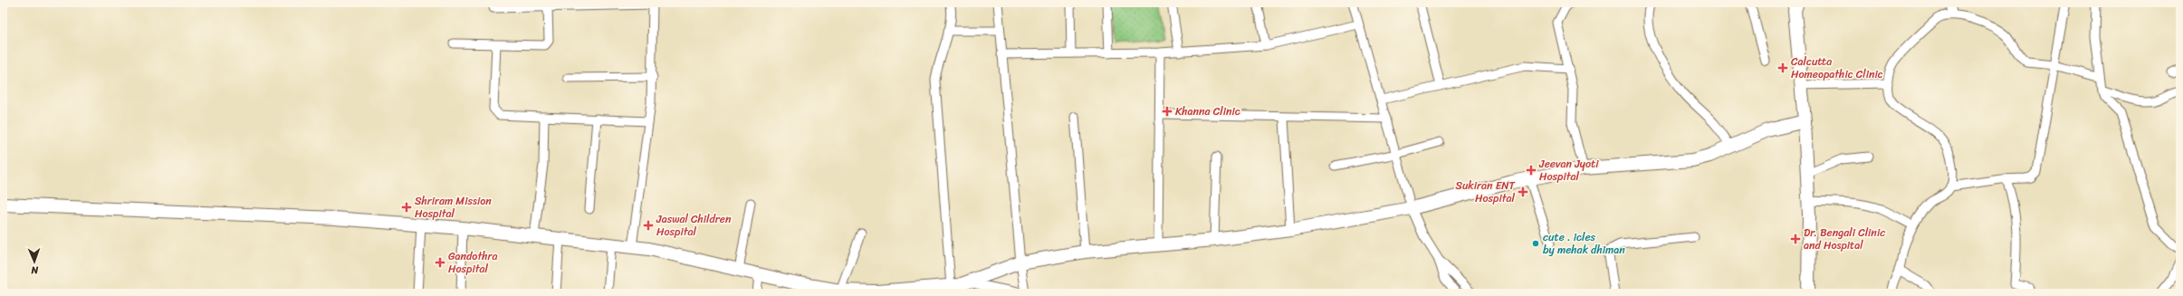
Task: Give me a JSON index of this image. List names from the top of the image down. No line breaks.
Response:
{"places":{"health":["Calcutta Homeopathic Clinic","Khanna Clinic","Jeevan Jyoti Hospital","Sukiran ENT Hospital","Shriram Mission Hospital","Jaswal Children Hospital","Dr. Bengali Clinic and Hospital","Gandothra Hospital"],"other":["cute . icles by mehak dhiman"]},"north":"bottom"}
